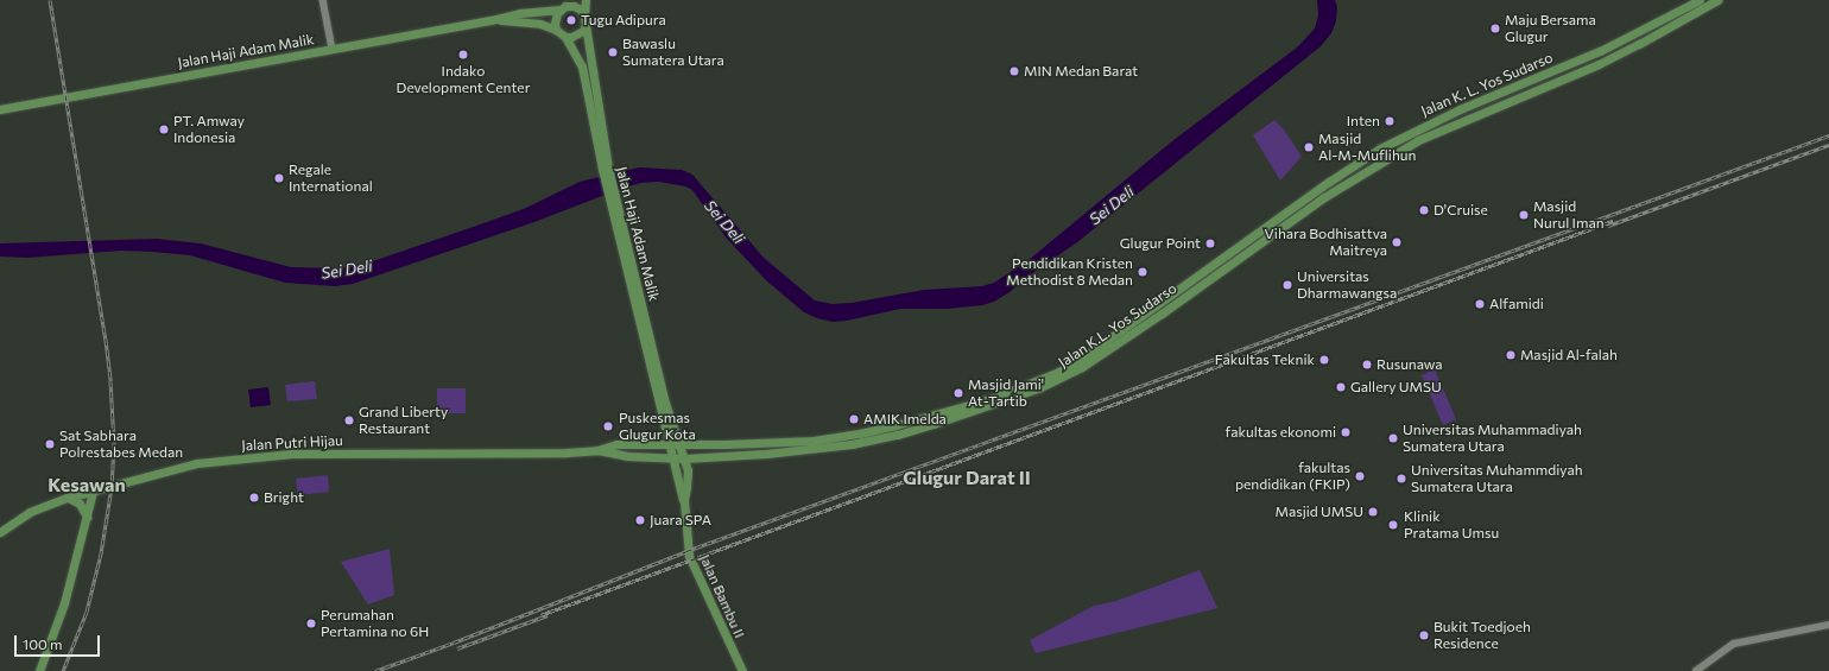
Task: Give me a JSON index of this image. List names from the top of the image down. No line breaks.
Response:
{"streets":{"main road":["Jalan Haji Adam Malik","Jalan K. L. Yos Sudarso","Jalan K.L. Yos Sudarso","Jalan Putri Hijau","Jalan Bambu II"]},"crossings":[["Jalan Haji Adam Malik","Jalan K.L. Yos Sudarso"],["Jalan Haji Adam Malik","Jalan Putri Hijau"],["Jalan Haji Adam Malik","Jalan Bambu II"],["Jalan K. L. Yos Sudarso","Jalan K.L. Yos Sudarso"],["Jalan K.L. Yos Sudarso","Jalan Putri Hijau"],["Jalan K.L. Yos Sudarso","Jalan Bambu II"]],"districts":["Glugur Darat II","Kesawan"],"water":["Sei Deli"],"places":["Tugu Adipura","Maju Bersama Glugur","Bawaslu Sumatera Utara","Indako Development Center","MIN Medan Barat","Inten","PT. Amway Indonesia","Masjid Al-M-Muflihun","Regale International","D'Cruise","Masjid Nurul Iman","Vihara Bodhisattva Maitreya","Glugur Point","Pendidikan Kristen Methodist 8 Medan","Universitas Dharmawangsa","Alfamidi","Masjid Al-falah","Fakultas Teknik","Rusunawa","Gallery UMSU","Masjid Jami' At-Tartib","AMIK Imelda","Grand Liberty Restaurant","Puskesmas Glugur Kota","fakultas ekonomi","Universitas Muhammadiyah Sumatera Utara","Sat Sabhara Polrestabes Medan","fakultas pendidikan (FKIP)","Universitas Muhammdiyah Sumatera Utara","Bright","Masjid UMSU","Juara SPA","Klinik Pratama Umsu","Perumahan Pertamina no 6H","Bukit Toedjoeh Residence"],"scale_bar":"100 m"}
